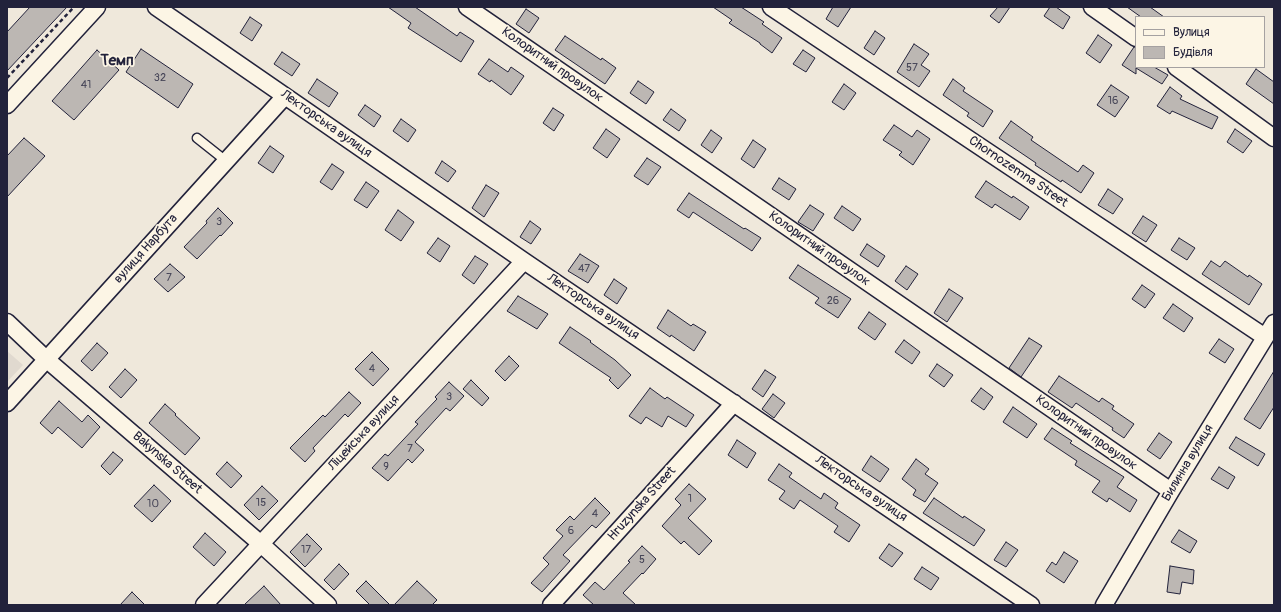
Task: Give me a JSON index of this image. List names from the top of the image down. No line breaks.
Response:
{"streets":{"street":["Колоритний провулок","Лекторська вулиця","Chornozemna Street","вулиця Нарбута","Ліцейська вулиця","Bakynska Street","Билинна вулиця","Hruzynska Street"]},"crossings":[["Колоритний провулок","Билинна вулиця"],["Лекторська вулиця","вулиця Нарбута"],["Лекторська вулиця","Ліцейська вулиця"],["Лекторська вулиця","Hruzynska Street"],["Chornozemna Street","Билинна вулиця"],["вулиця Нарбута","Bakynska Street"],["Ліцейська вулиця","Bakynska Street"]],"districts":["Темп"],"house_numbers":["57","32","41","16","3","47","7","26","4","3","7","9","1","15","10","4","6","17","5"],"legend":["Вулиця","Будівля"]}
